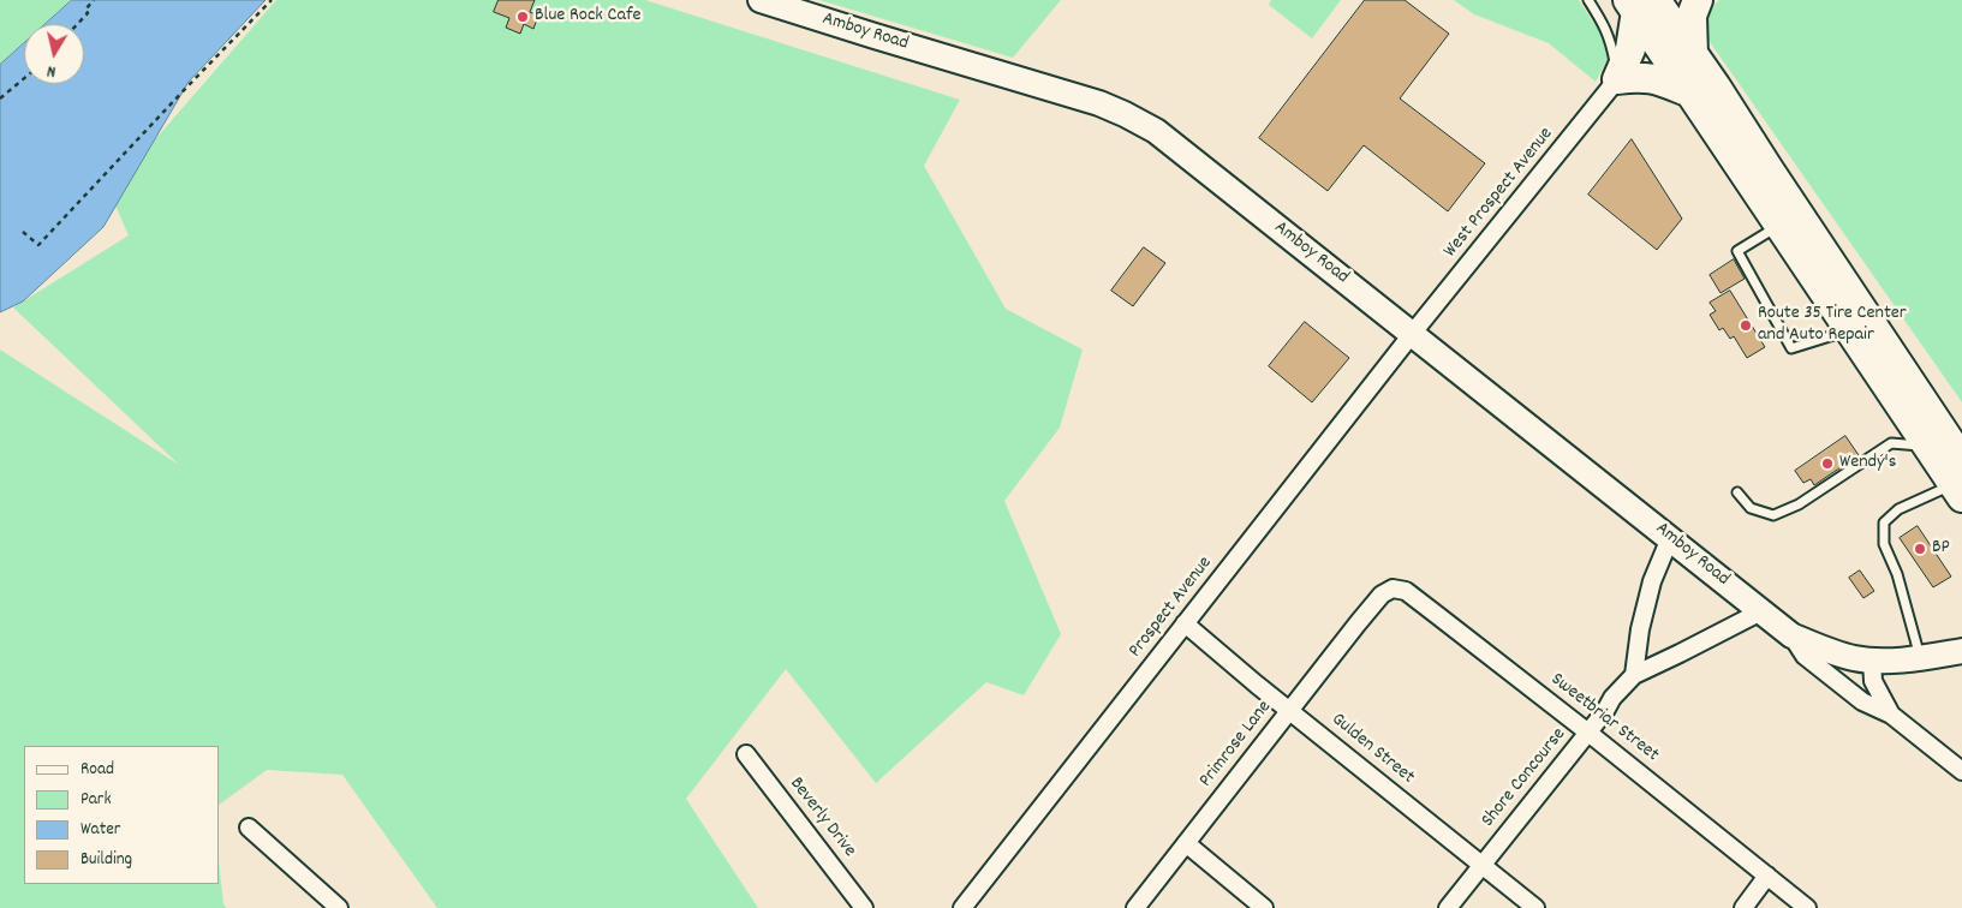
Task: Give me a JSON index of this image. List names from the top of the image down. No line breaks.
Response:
{"streets":{"main road":["Amboy Road"],"street":["West Prospect Avenue","Prospect Avenue","Sweetbriar Street","Primrose Lane","Gulden Street","Shore Concourse","Beverly Drive"]},"crossings":[["Amboy Road","West Prospect Avenue"],["Amboy Road","Prospect Avenue"],["Amboy Road","Shore Concourse"],["West Prospect Avenue","Prospect Avenue"],["Prospect Avenue","Gulden Street"],["Sweetbriar Street","Primrose Lane"],["Sweetbriar Street","Shore Concourse"],["Primrose Lane","Gulden Street"],["Gulden Street","Shore Concourse"]],"places":["Blue Rock Cafe","Route 35 Tire Center and Auto Repair","Wendy's","BP"],"legend":["Road","Park","Water","Building"],"north":"bottom"}
